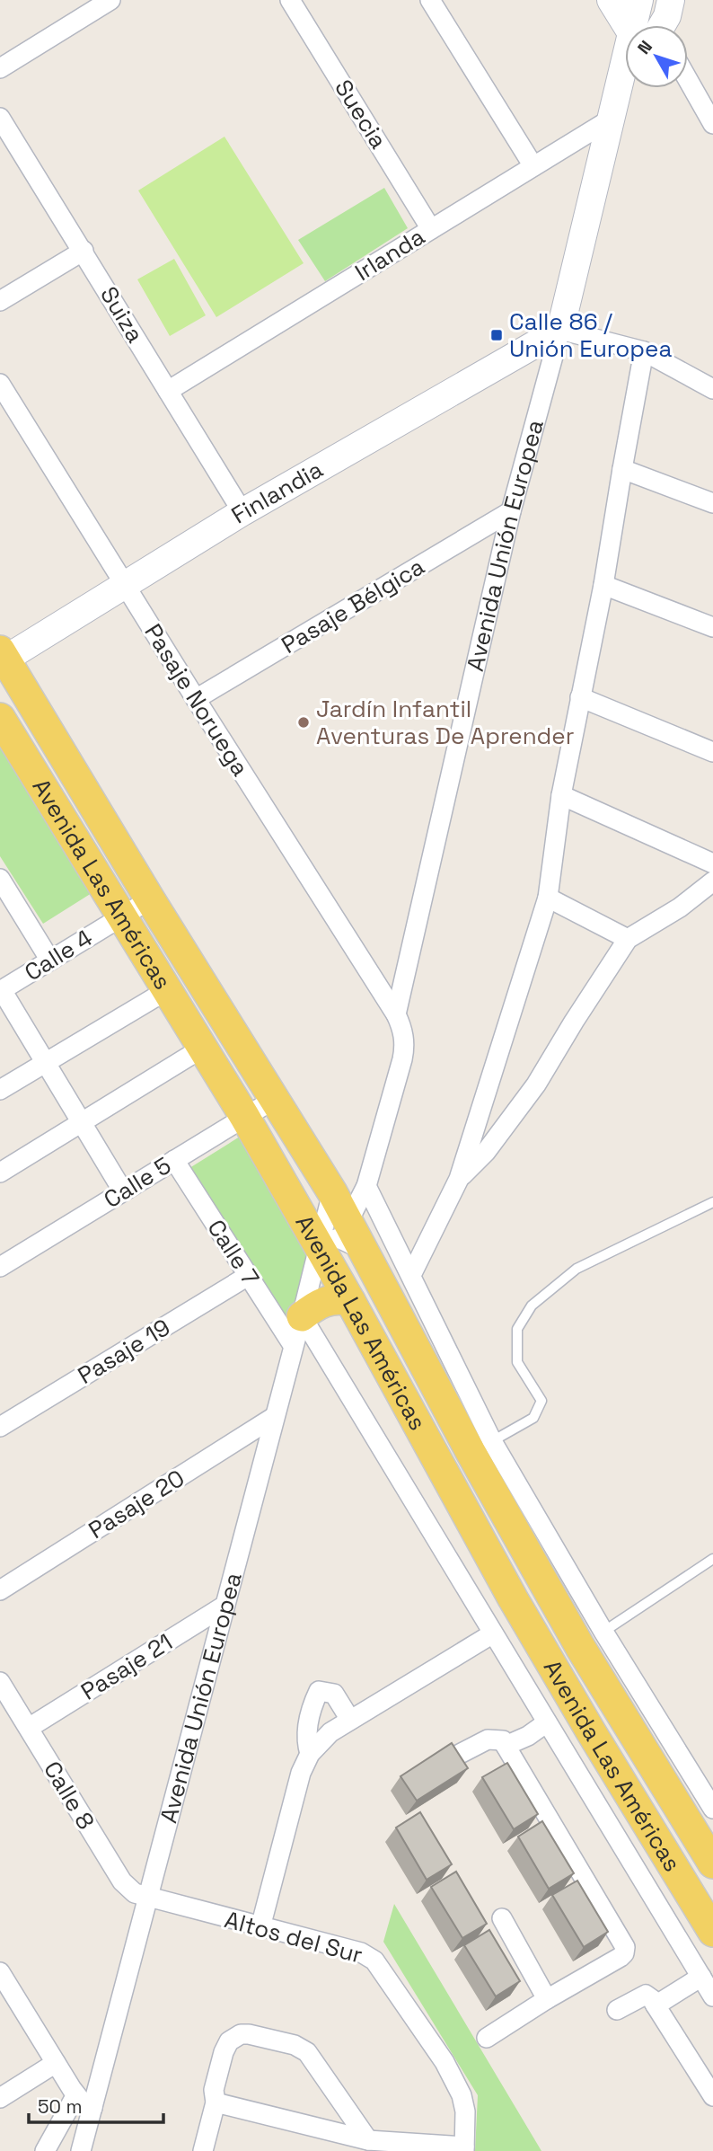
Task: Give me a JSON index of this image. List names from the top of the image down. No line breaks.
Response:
{"streets":{"main road":["Avenida Las Américas"],"street":["Suecia","Irlanda","Suiza","Finlandia","Avenida Unión Europea","Pasaje Bélgica","Pasaje Noruega","Calle 4","Calle 5","Calle 7","Pasaje 19","Pasaje 20","Pasaje 21","Calle 8","Altos del Sur"]},"crossings":[["Suecia","Irlanda"],["Irlanda","Suiza"],["Irlanda","Avenida Unión Europea"],["Suiza","Finlandia"],["Finlandia","Avenida Unión Europea"],["Finlandia","Pasaje Noruega"],["Finlandia","Avenida Las Américas"],["Avenida Unión Europea","Pasaje Bélgica"],["Avenida Unión Europea","Pasaje Noruega"],["Avenida Unión Europea","Avenida Las Américas"],["Avenida Unión Europea","Calle 7"],["Avenida Unión Europea","Pasaje 20"],["Avenida Unión Europea","Pasaje 21"],["Avenida Unión Europea","Calle 8"],["Avenida Unión Europea","Altos del Sur"],["Pasaje Bélgica","Pasaje Noruega"],["Pasaje Noruega","Avenida Las Américas"],["Avenida Las Américas","Calle 4"],["Avenida Las Américas","Calle 5"],["Calle 5","Calle 7"],["Calle 7","Pasaje 19"],["Pasaje 21","Calle 8"],["Calle 8","Altos del Sur"]],"places":{"transit":["Calle 86 / Unión Europea"],"other":["Jardín Infantil Aventuras De Aprender"]},"scale_bar":"50 m","north":"top left"}
